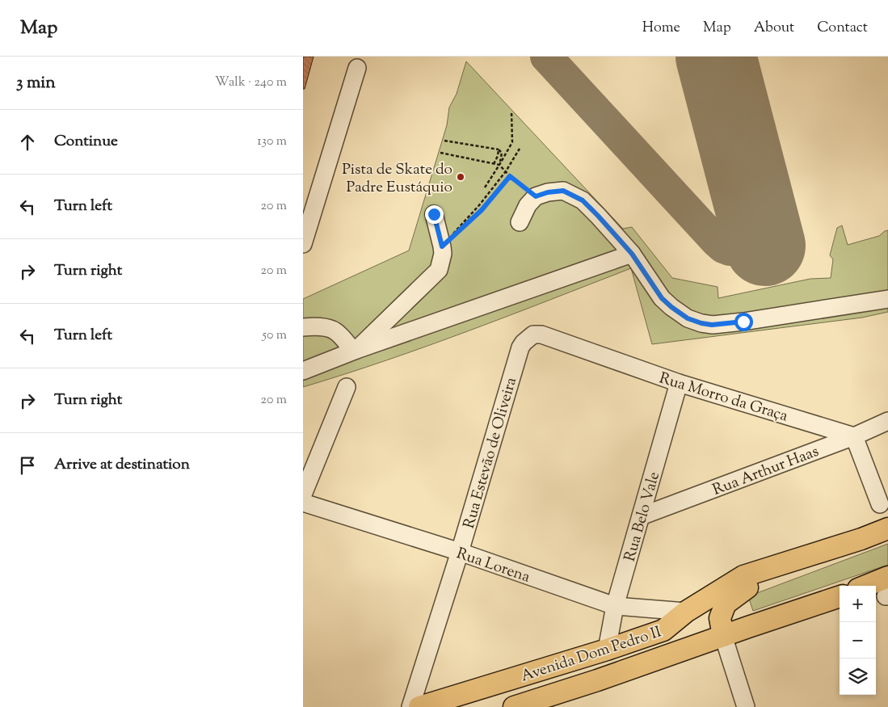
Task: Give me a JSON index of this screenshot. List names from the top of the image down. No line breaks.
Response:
{"streets":{"main road":["Avenida Dom Pedro II"],"street":["Rua Morro da Graça","Rua Estevão de Oliveira","Rua Arthur Haas","Rua Belo Vale","Rua Lorena"]},"crossings":[["Rua Morro da Graça","Rua Estevão de Oliveira"],["Rua Morro da Graça","Rua Arthur Haas"],["Rua Morro da Graça","Rua Belo Vale"],["Rua Estevão de Oliveira","Rua Lorena"],["Rua Arthur Haas","Rua Belo Vale"],["Rua Belo Vale","Rua Lorena"],["Rua Belo Vale","Avenida Dom Pedro II"],["Rua Lorena","Avenida Dom Pedro II"]],"places":["Pista de Skate do Padre Eustáquio"],"page":{"header":"Map","nav":["Home","Map","About","Contact"],"heading":["3 min","Walk · 240 m"],"list":[["Continue","130 m"],["Turn left","20 m"],["Turn right","20 m"],["Turn left","50 m"],["Turn right","20 m"],"Arrive at destination"],"map_buttons":["+","−"]}}
